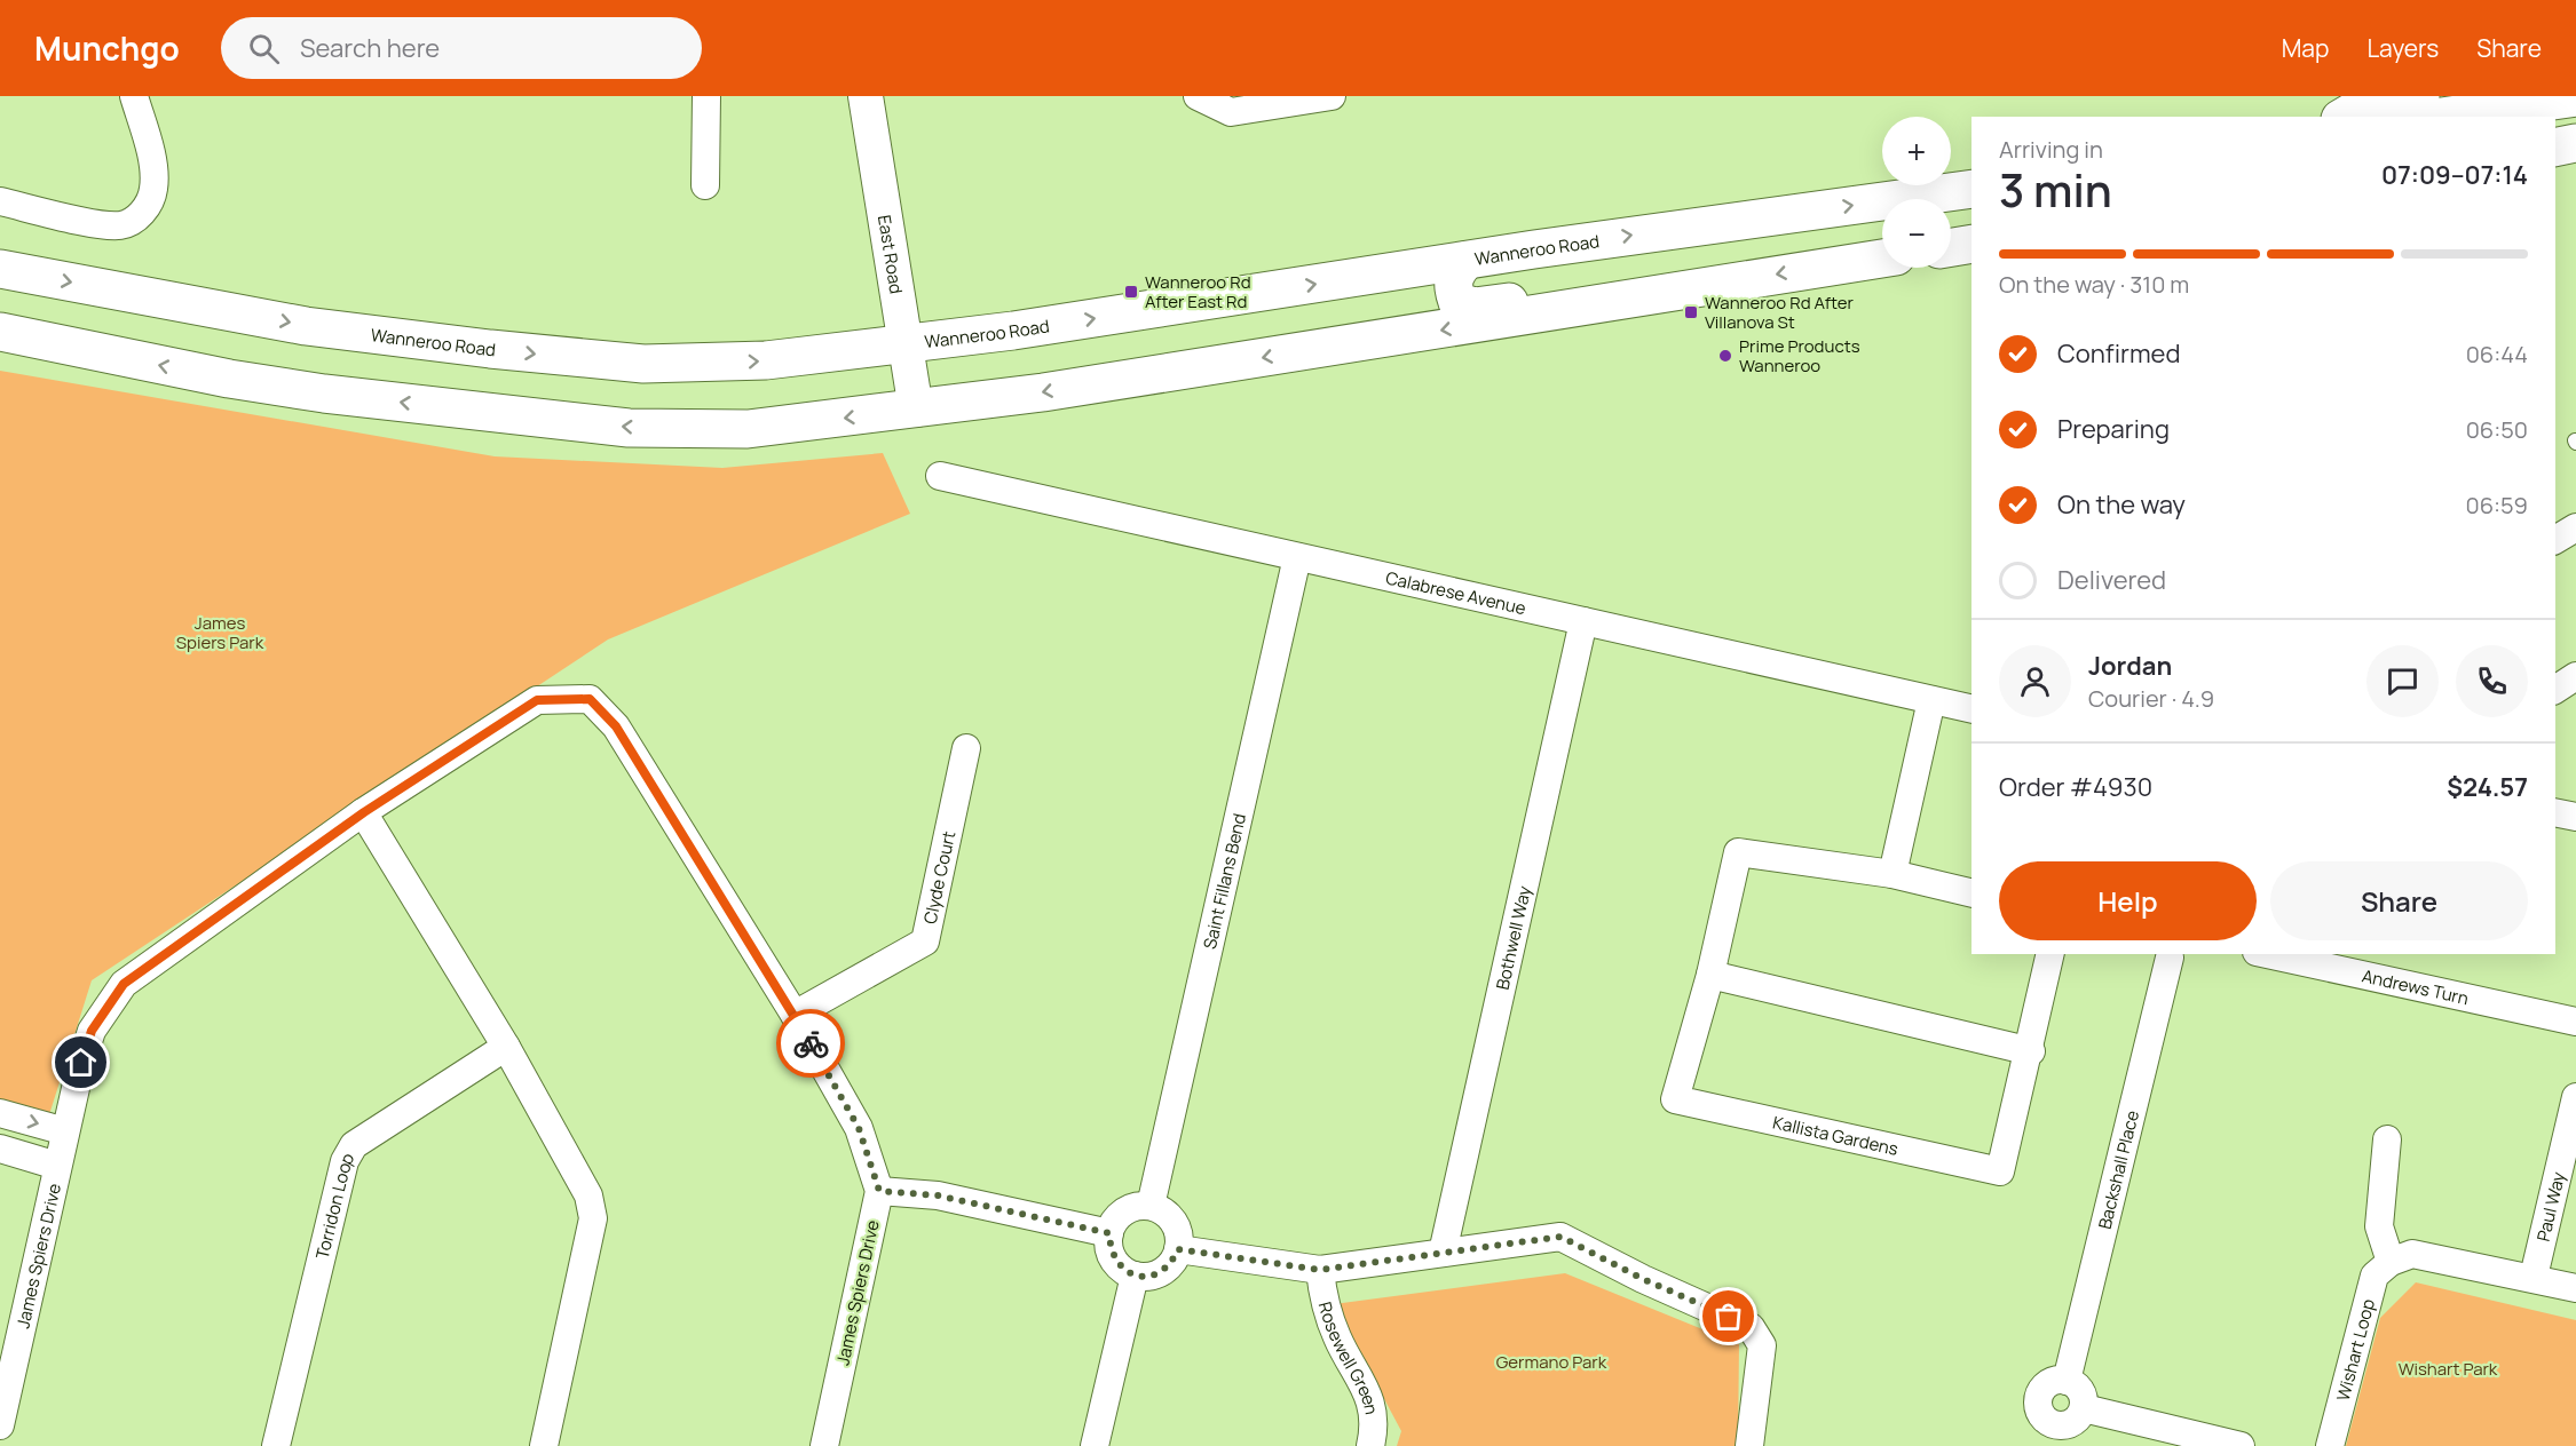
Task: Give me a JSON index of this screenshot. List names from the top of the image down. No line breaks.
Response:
{"streets":{"highway":["Wanneroo Road"],"street":["East Road","Calabrese Avenue","Clyde Court","Saint Fillans Bend","Bothwell Way","Andrews Turn","Kallista Gardens","Backshall Place","Torridon Loop","Paul Way","James Spiers Drive","Wishart Loop","Rosewell Green"]},"crossings":[["Wanneroo Road","East Road"],["Calabrese Avenue","Saint Fillans Bend"],["Calabrese Avenue","Bothwell Way"],["Clyde Court","James Spiers Drive"]],"parks":["James Spiers Park","Germano Park","Wishart Park"],"places":{"transit":["Wanneroo Rd After East Rd","Wanneroo Rd After Villanova St"],"other":["Prime Products Wanneroo"]},"page":{"header":"Munchgo","search":"Search here","nav":["Map","Layers","Share"],"map_buttons":["+","−"],"heading":["3 min","Arriving in","07:09–07:14"],"panel":["Jordan","Courier · 4.9","Order #4930","$24.57"],"bar":"On the way · 310 m","list":[["Confirmed","06:44"],["Preparing","06:50"],["On the way","06:59"],"Delivered"],"buttons":["Help","Share"]}}
